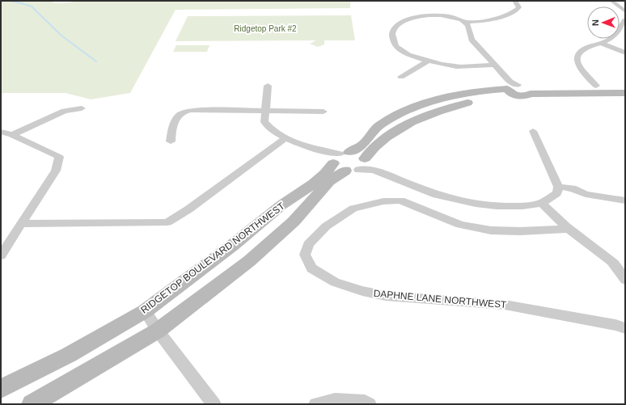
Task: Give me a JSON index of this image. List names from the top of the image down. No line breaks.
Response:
{"streets":{"main road":["RIDGETOP BOULEVARD NORTHWEST"],"street":["DAPHNE LANE NORTHWEST"]},"parks":["Ridgetop Park #2"],"north":"left"}
